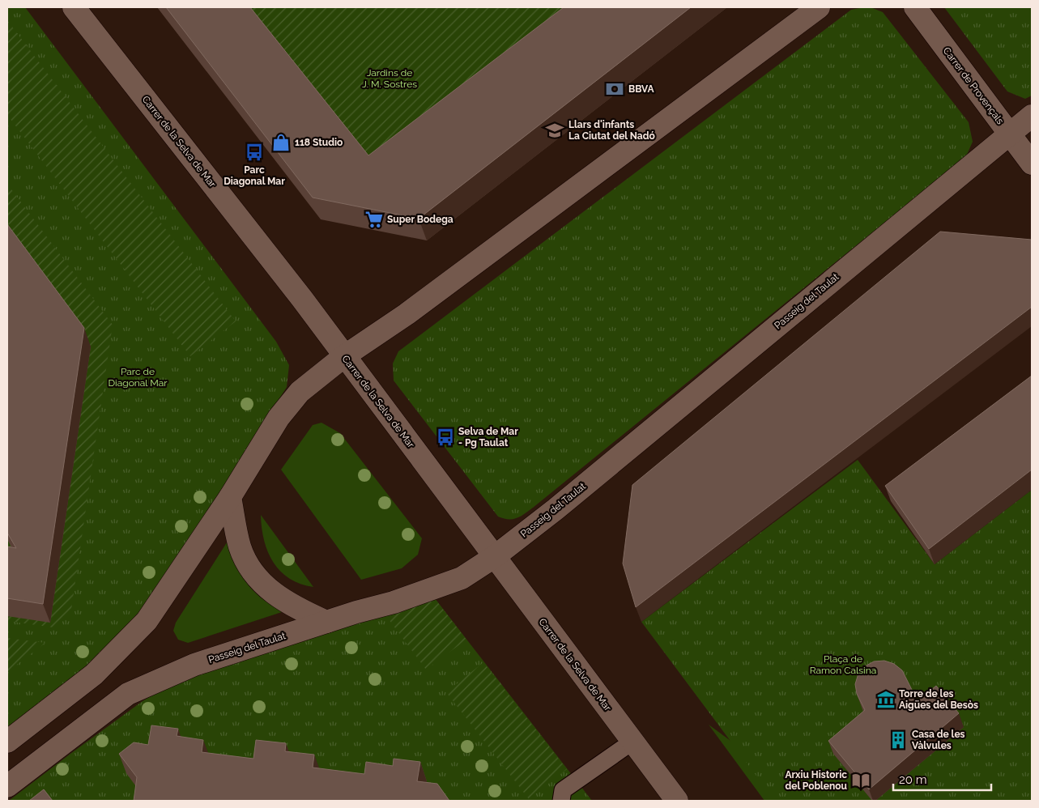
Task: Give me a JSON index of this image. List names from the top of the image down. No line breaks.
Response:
{"streets":{"street":["Carrer de Provençals","Carrer de la Selva de Mar","Passeig del Taulat"]},"crossings":[["Carrer de Provençals","Passeig del Taulat"],["Carrer de la Selva de Mar","Passeig del Taulat"]],"parks":["Jardins de J. M. Sostres","Parc de Diagonal Mar","Plaça de Ramon Calsina"],"places":{"bank":["BBVA"],"school or university":["Llars d'infants La Ciutat del Nadó"],"shop":["118 Studio"],"bus stop":["Parc Diagonal Mar","Selva de Mar - Pg Taulat"],"supermarket":["Super Bodega"],"museum":["Torre de les Aigües del Besòs"],"building":["Casa de les Vàlvules"],"library":["Arxiu Historic del Poblenou"]},"scale_bar":"20 m"}
